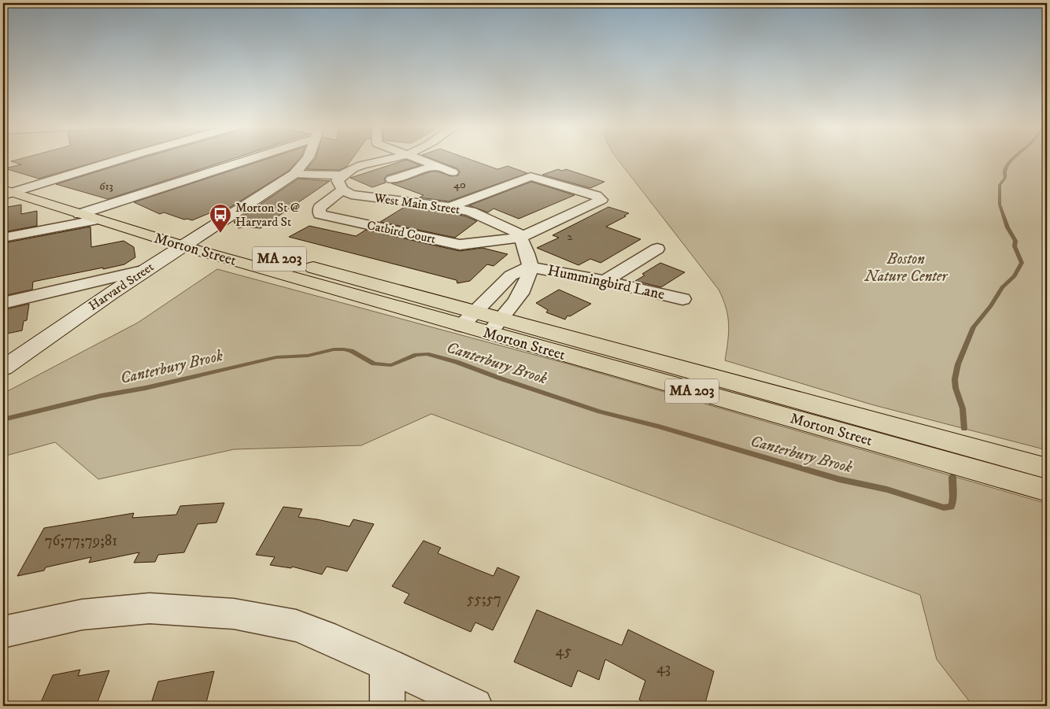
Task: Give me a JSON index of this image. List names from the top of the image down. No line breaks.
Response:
{"streets":{"highway":["Morton Street","MA 203"],"main road":["Harvard Street"],"street":["West Main Street","Catbird Court","Hummingbird Lane"]},"crossings":[["West Main Street","Catbird Court"],["West Main Street","Morton Street"],["West Main Street","Hummingbird Lane"],["Morton Street","Harvard Street"]],"water":["Canterbury Brook"],"parks":["Boston Nature Center"],"places":{"bus stop":["Morton St @ Harvard St"]},"house_numbers":["40","613","2","76;77;79;81","55;57","45","43"]}
